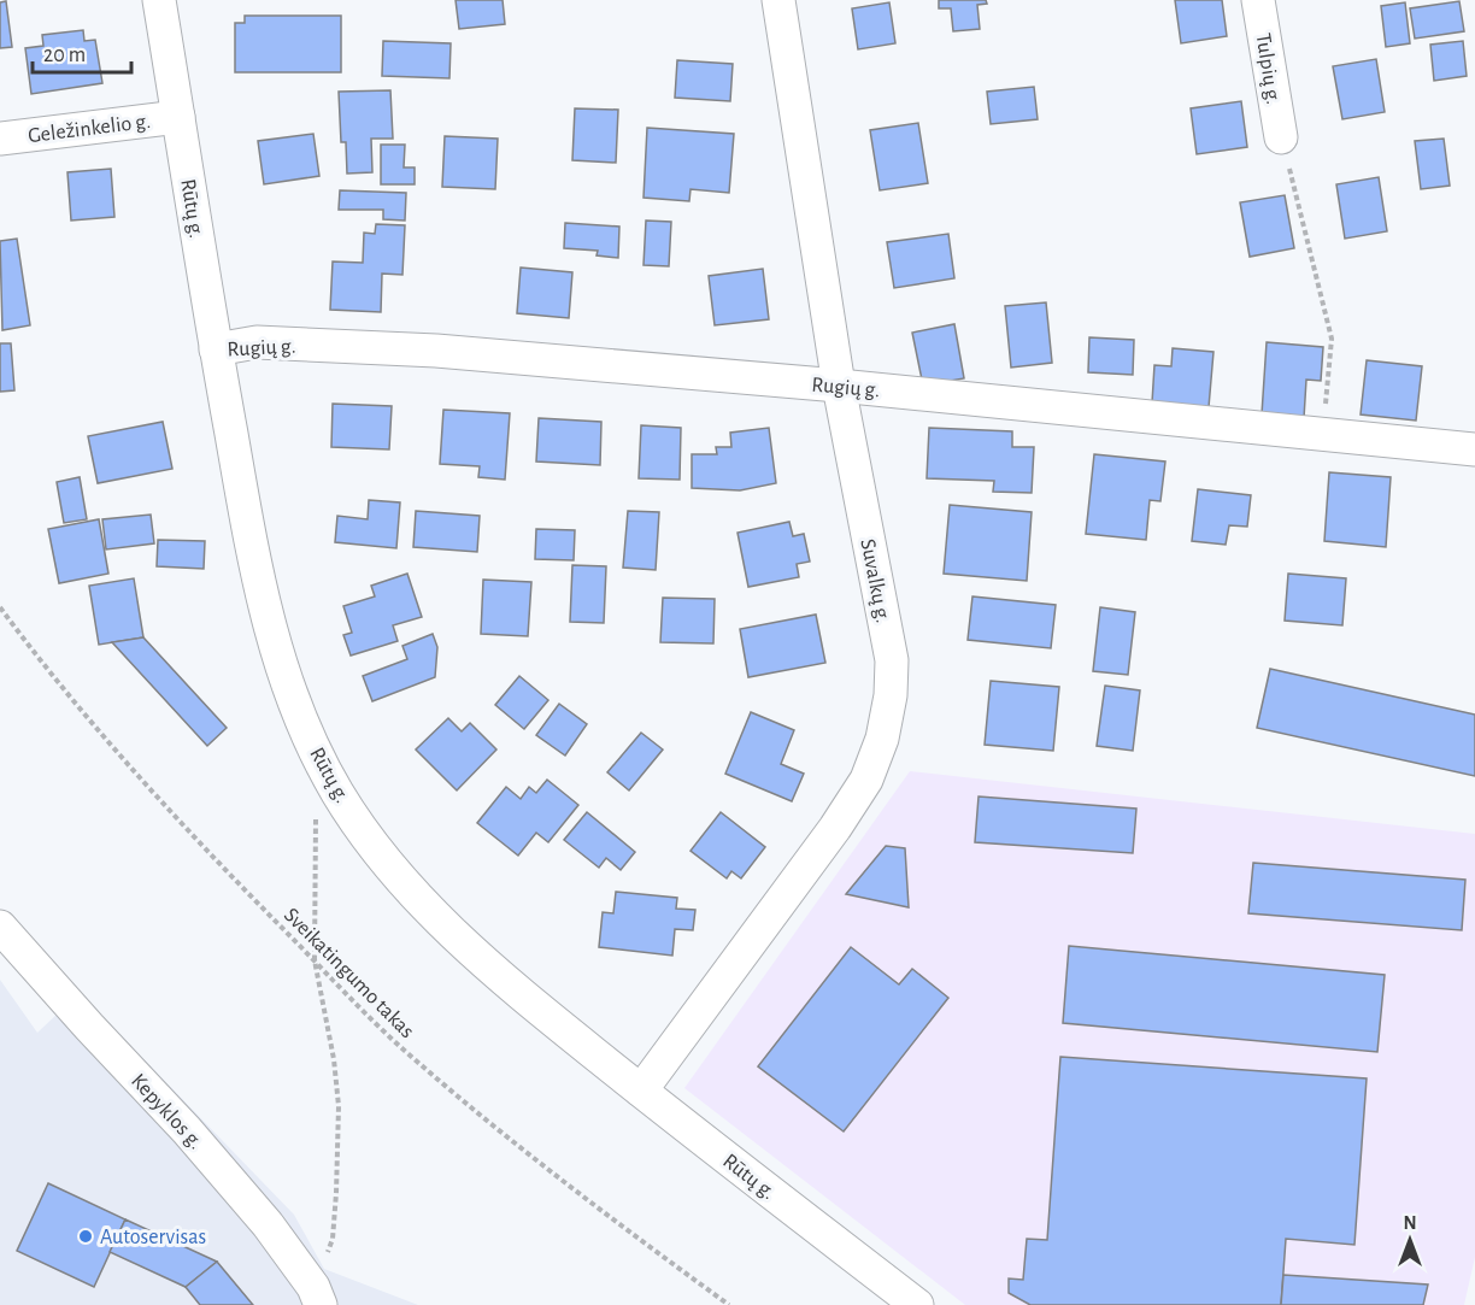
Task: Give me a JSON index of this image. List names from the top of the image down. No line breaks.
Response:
{"streets":{"street":["Tulpių g.","Geležinkelio g.","Rūtų g.","Rugių g.","Suvalkų g.","Kepyklos g."],"path":["Sveikatingumo takas"]},"crossings":[["Geležinkelio g.","Rūtų g."],["Rūtų g.","Rugių g."],["Rūtų g.","Suvalkų g."],["Rugių g.","Suvalkų g."]],"places":["Autoservisas"],"scale_bar":"20 m","north":"top"}
